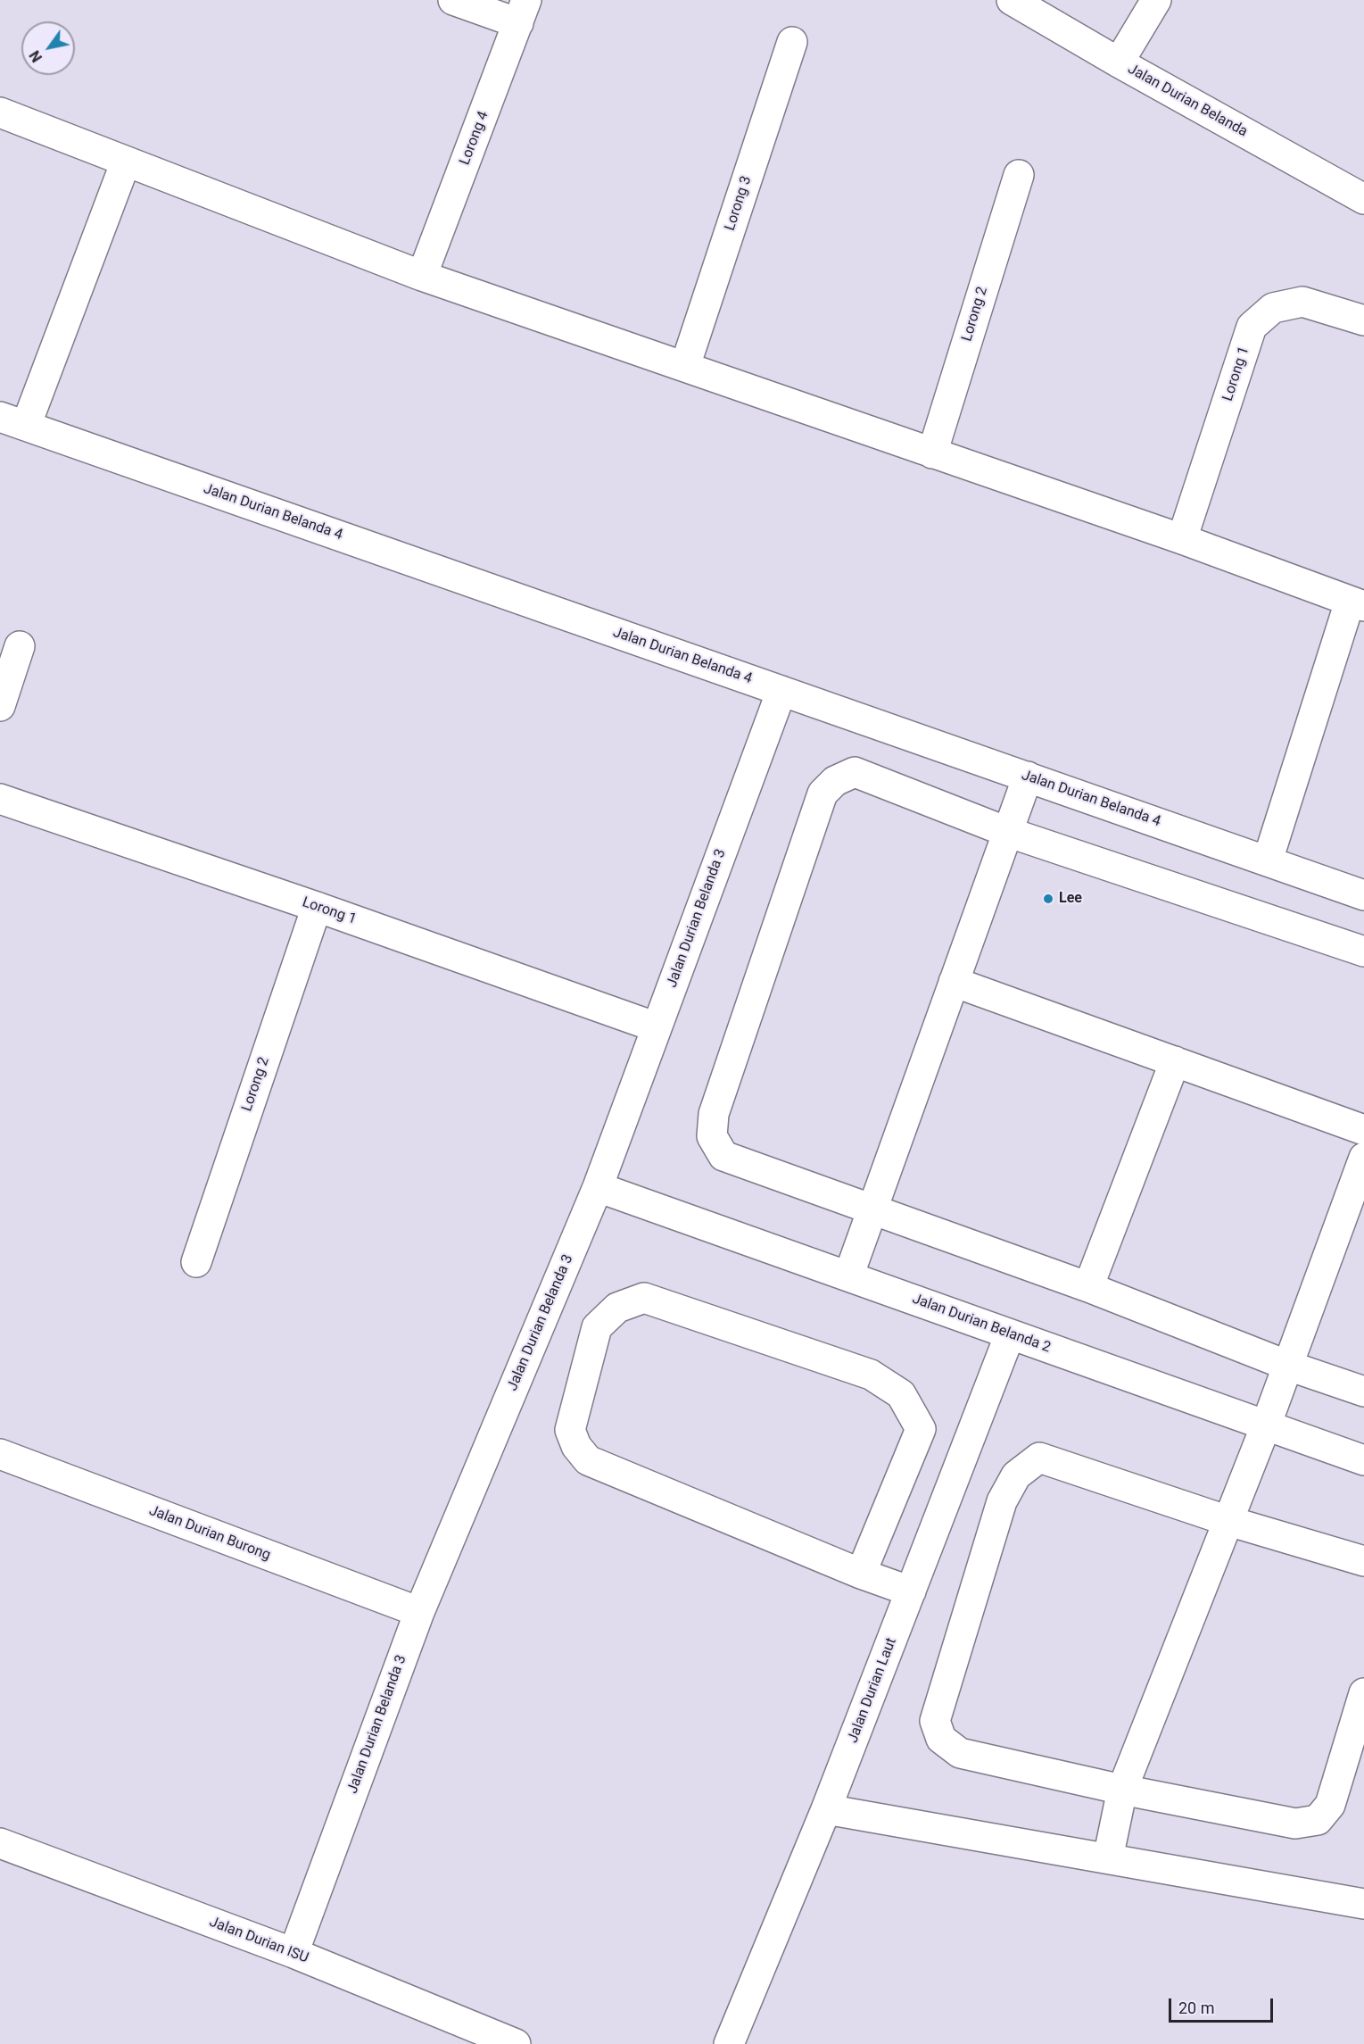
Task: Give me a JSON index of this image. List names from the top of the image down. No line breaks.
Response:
{"streets":{"street":["Jalan Durian Belanda","Lorong 4","Lorong 3","Lorong 2","Lorong 1","Jalan Durian Belanda 4","Jalan Durian Belanda 3","Jalan Durian Belanda 2","Jalan Durian Burong","Jalan Durian Laut","Jalan Durian ISU"]},"crossings":[["Lorong 2","Lorong 1"],["Lorong 1","Jalan Durian Belanda 3"],["Jalan Durian Belanda 4","Jalan Durian Belanda 3"],["Jalan Durian Belanda 3","Jalan Durian Belanda 2"],["Jalan Durian Belanda 3","Jalan Durian Burong"],["Jalan Durian Belanda 3","Jalan Durian ISU"],["Jalan Durian Belanda 2","Jalan Durian Laut"]],"places":["Lee"],"scale_bar":"20 m","north":"bottom left"}
